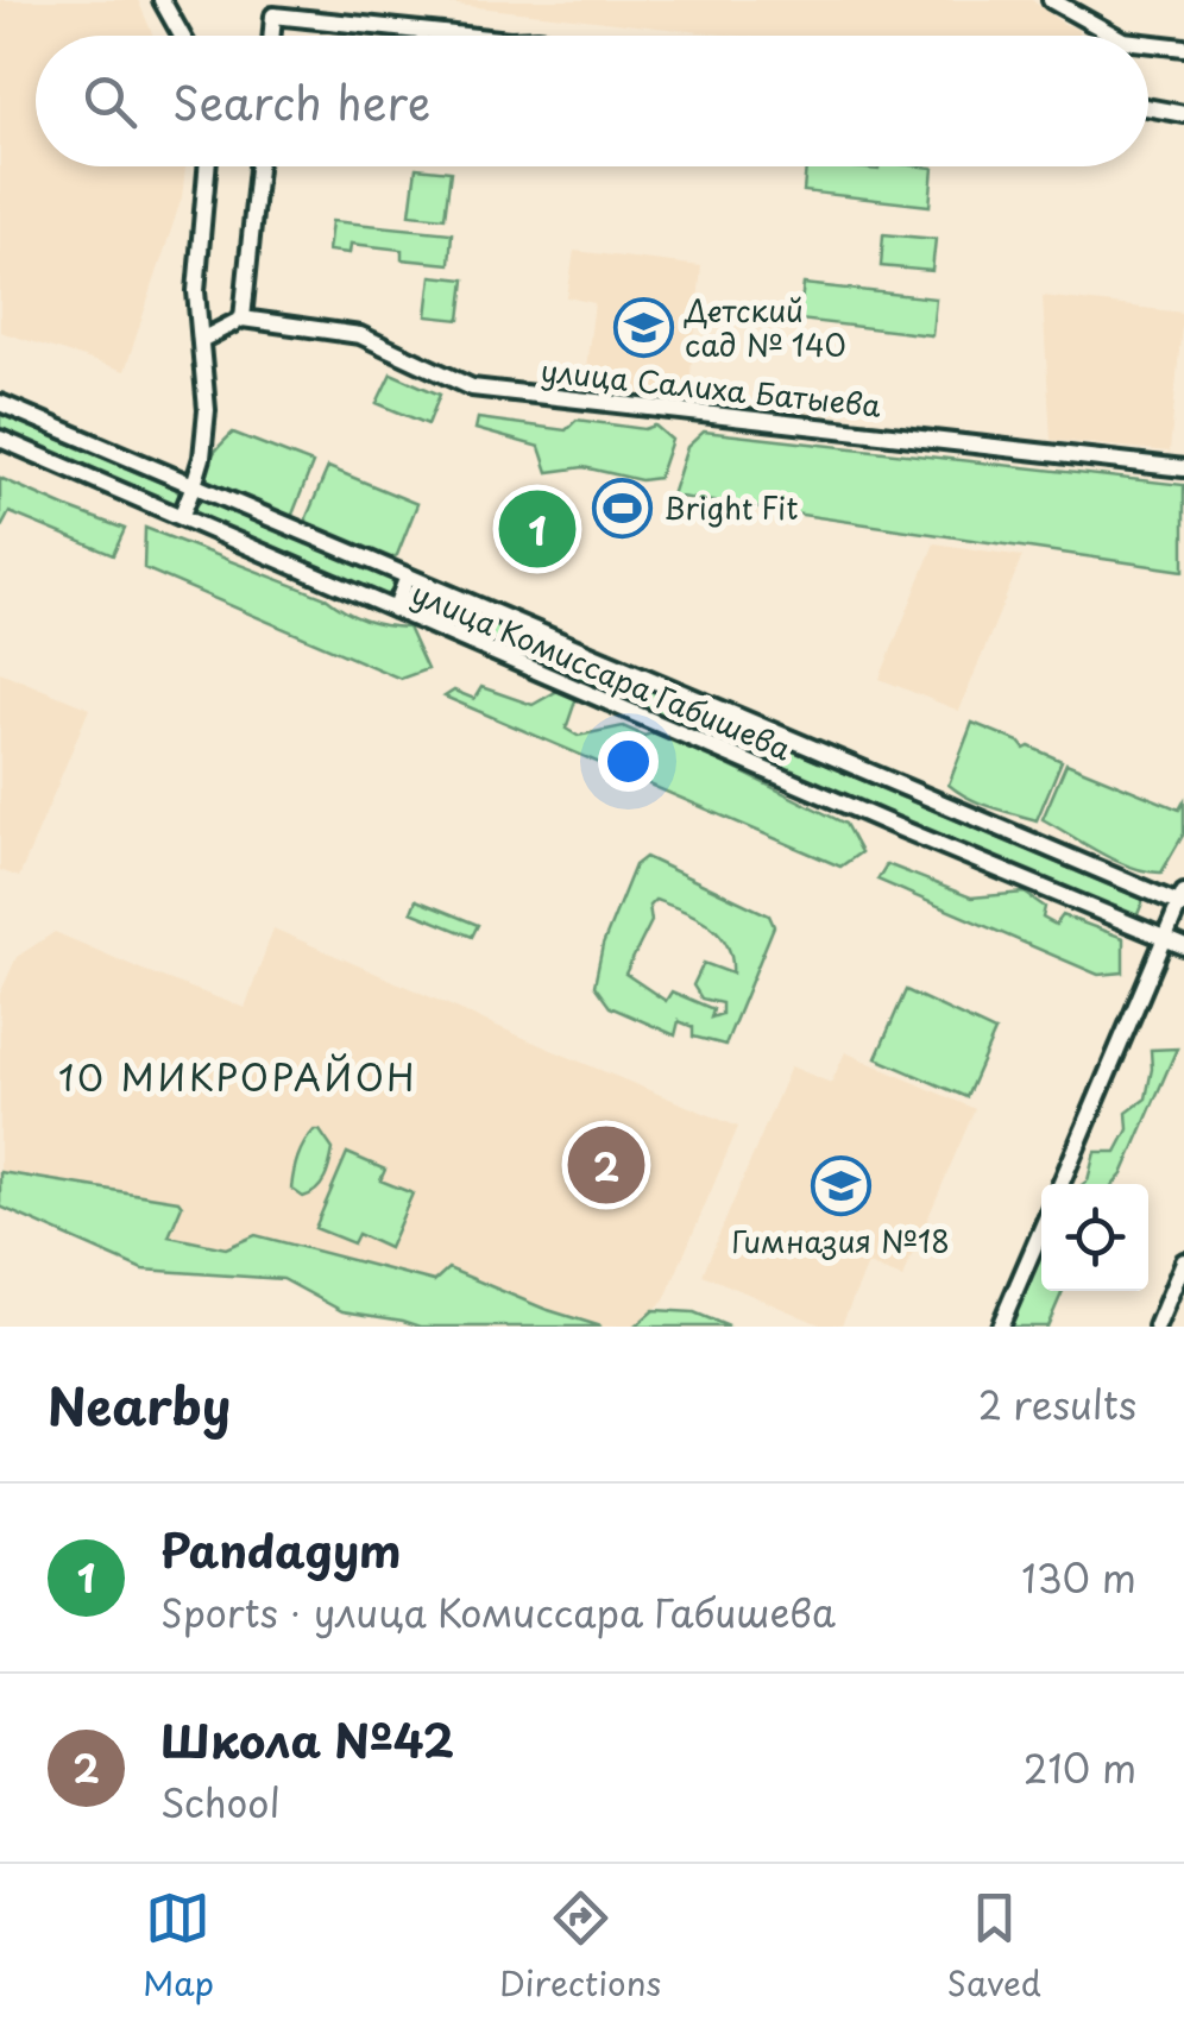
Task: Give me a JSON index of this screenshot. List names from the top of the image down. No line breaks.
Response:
{"streets":{"street":["улица Салиха Батыева","улица Комиссара Габишева"]},"districts":["10 МИКРОРАЙОН"],"places":{"school or university":["Детский сад № 140","Гимназия №18"],"sports":["Bright Fit"]},"page":{"search":"Search here","pins":["1","2"],"heading":["Nearby","2 results"],"list":[{"mark":"1","name":"Pandagym","note":"Sports · улица Комиссара Габишева","value":"130 m"},{"mark":"2","name":"Школа №42","note":"School","value":"210 m"}],"nav":["Map","Directions","Saved"]}}
